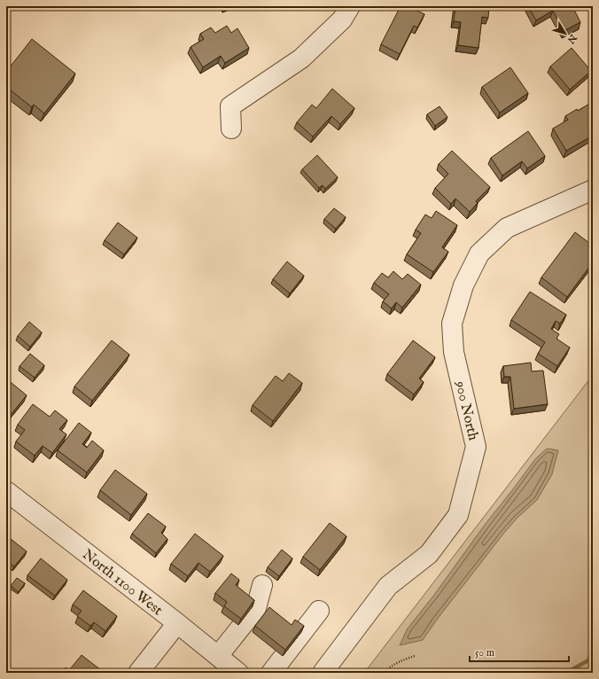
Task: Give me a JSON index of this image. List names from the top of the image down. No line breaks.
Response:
{"streets":{"street":["900 North","North 1100 West"]},"scale_bar":"50 m","north":"bottom right"}
